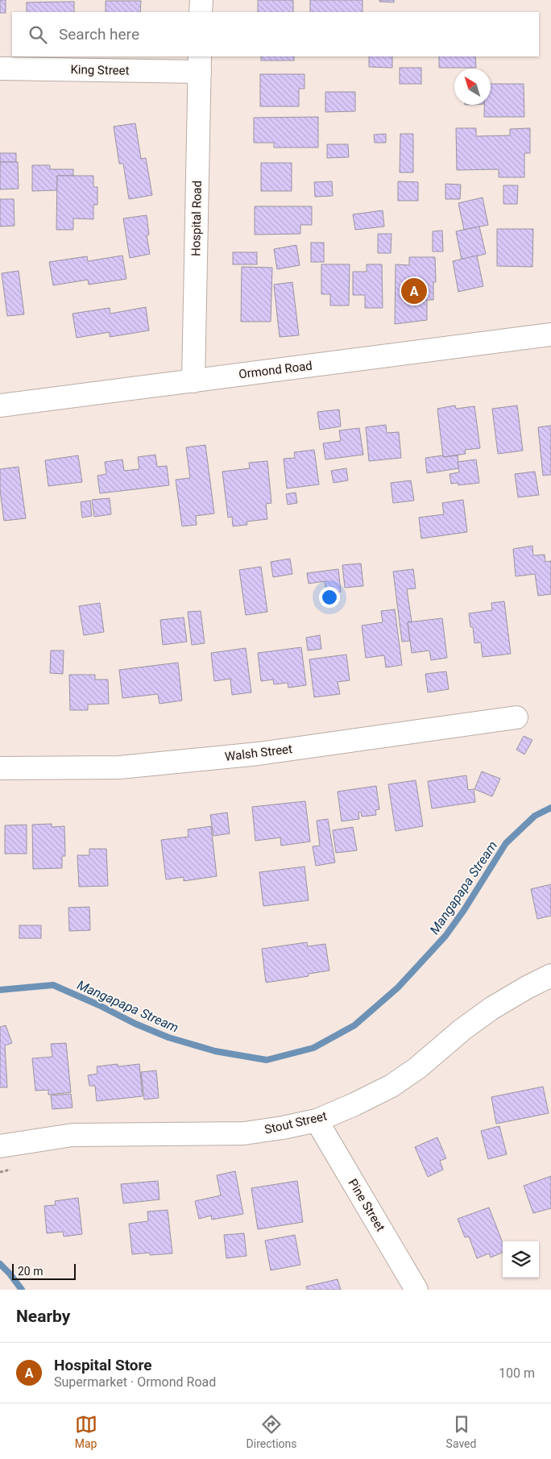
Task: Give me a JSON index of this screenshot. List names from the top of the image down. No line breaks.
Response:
{"streets":{"street":["King Street","Hospital Road","Ormond Road","Walsh Street","Stout Street","Pine Street"]},"crossings":[["King Street","Hospital Road"],["Hospital Road","Ormond Road"],["Stout Street","Pine Street"]],"water":["Mangapapa Stream"],"scale_bar":"20 m","north":"top left","page":{"search":"Search here","pins":"A","scale":"20 m","heading":"Nearby","list":[{"mark":"A","name":"Hospital Store","note":"Supermarket · Ormond Road","value":"100 m"}],"nav":["Map","Directions","Saved"]}}
